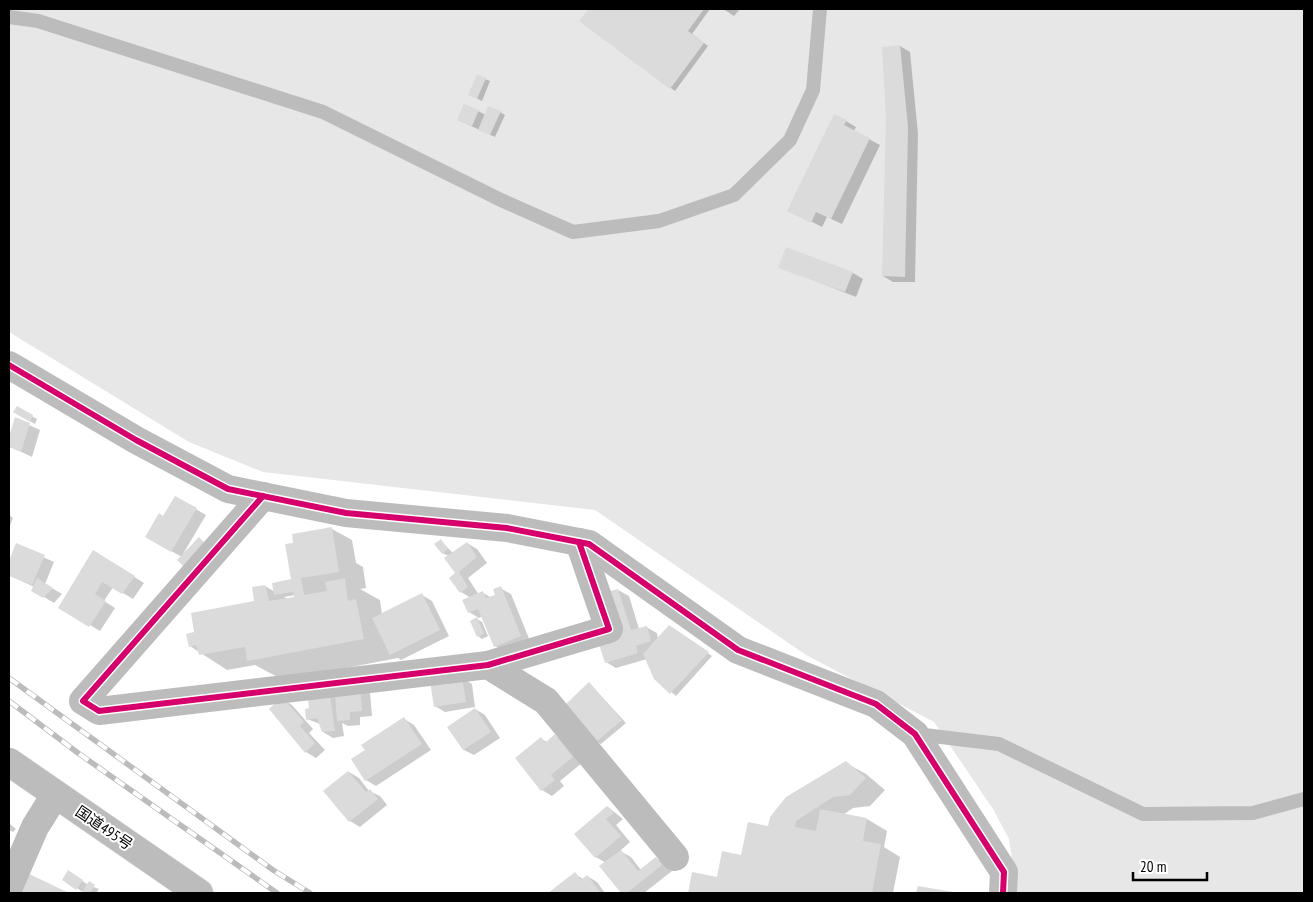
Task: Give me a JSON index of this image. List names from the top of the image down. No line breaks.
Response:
{"streets":{"main road":["国道495号"]},"scale_bar":"20 m"}
